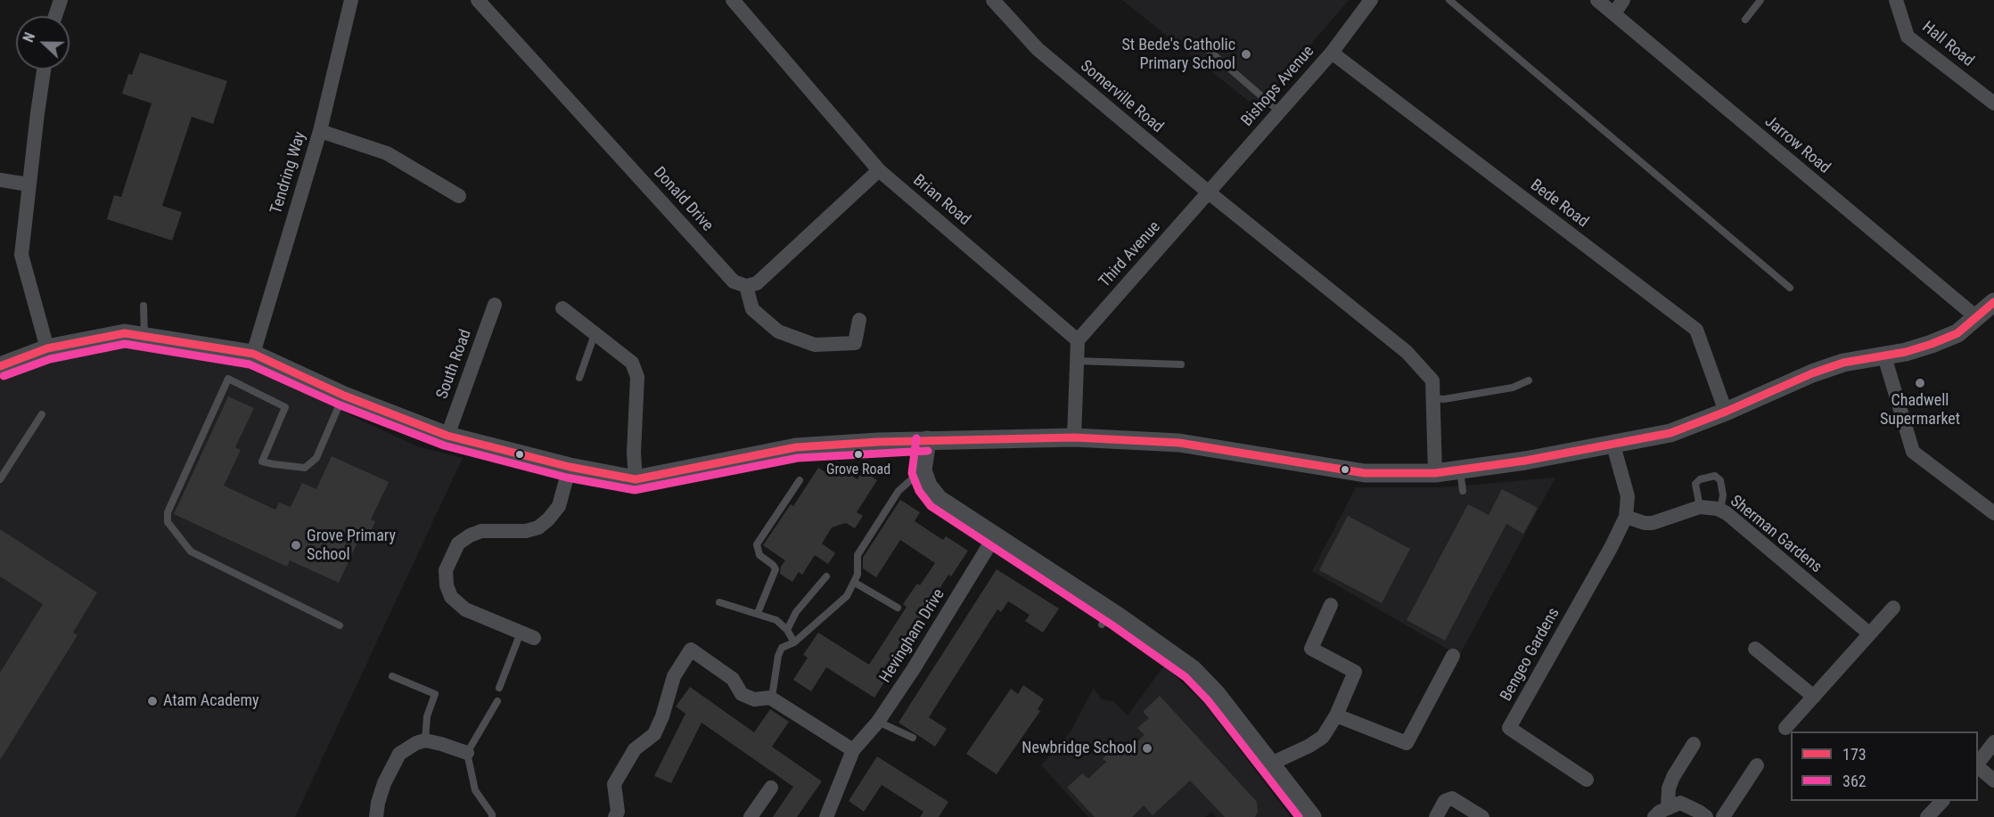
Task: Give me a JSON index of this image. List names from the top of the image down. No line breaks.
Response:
{"streets":{"street":["Hall Road","Bishops Avenue","Somerville Road","Jarrow Road","Tendring Way","Donald Drive","Brian Road","Bede Road","Third Avenue","South Road","Sherman Gardens","Hevingham Drive","Bengeo Gardens"]},"crossings":[["Bishops Avenue","Somerville Road"],["Bishops Avenue","Bede Road"],["Bishops Avenue","Third Avenue"],["Somerville Road","Third Avenue"],["Brian Road","Third Avenue"],["Sherman Gardens","Bengeo Gardens"]],"places":["St Bede's Catholic Primary School","Chadwell Supermarket","Grove Road","Grove Primary School","Atam Academy","Newbridge School"],"lines":["transit line 173","transit line 362"],"legend":["173","362"],"north":"left"}
